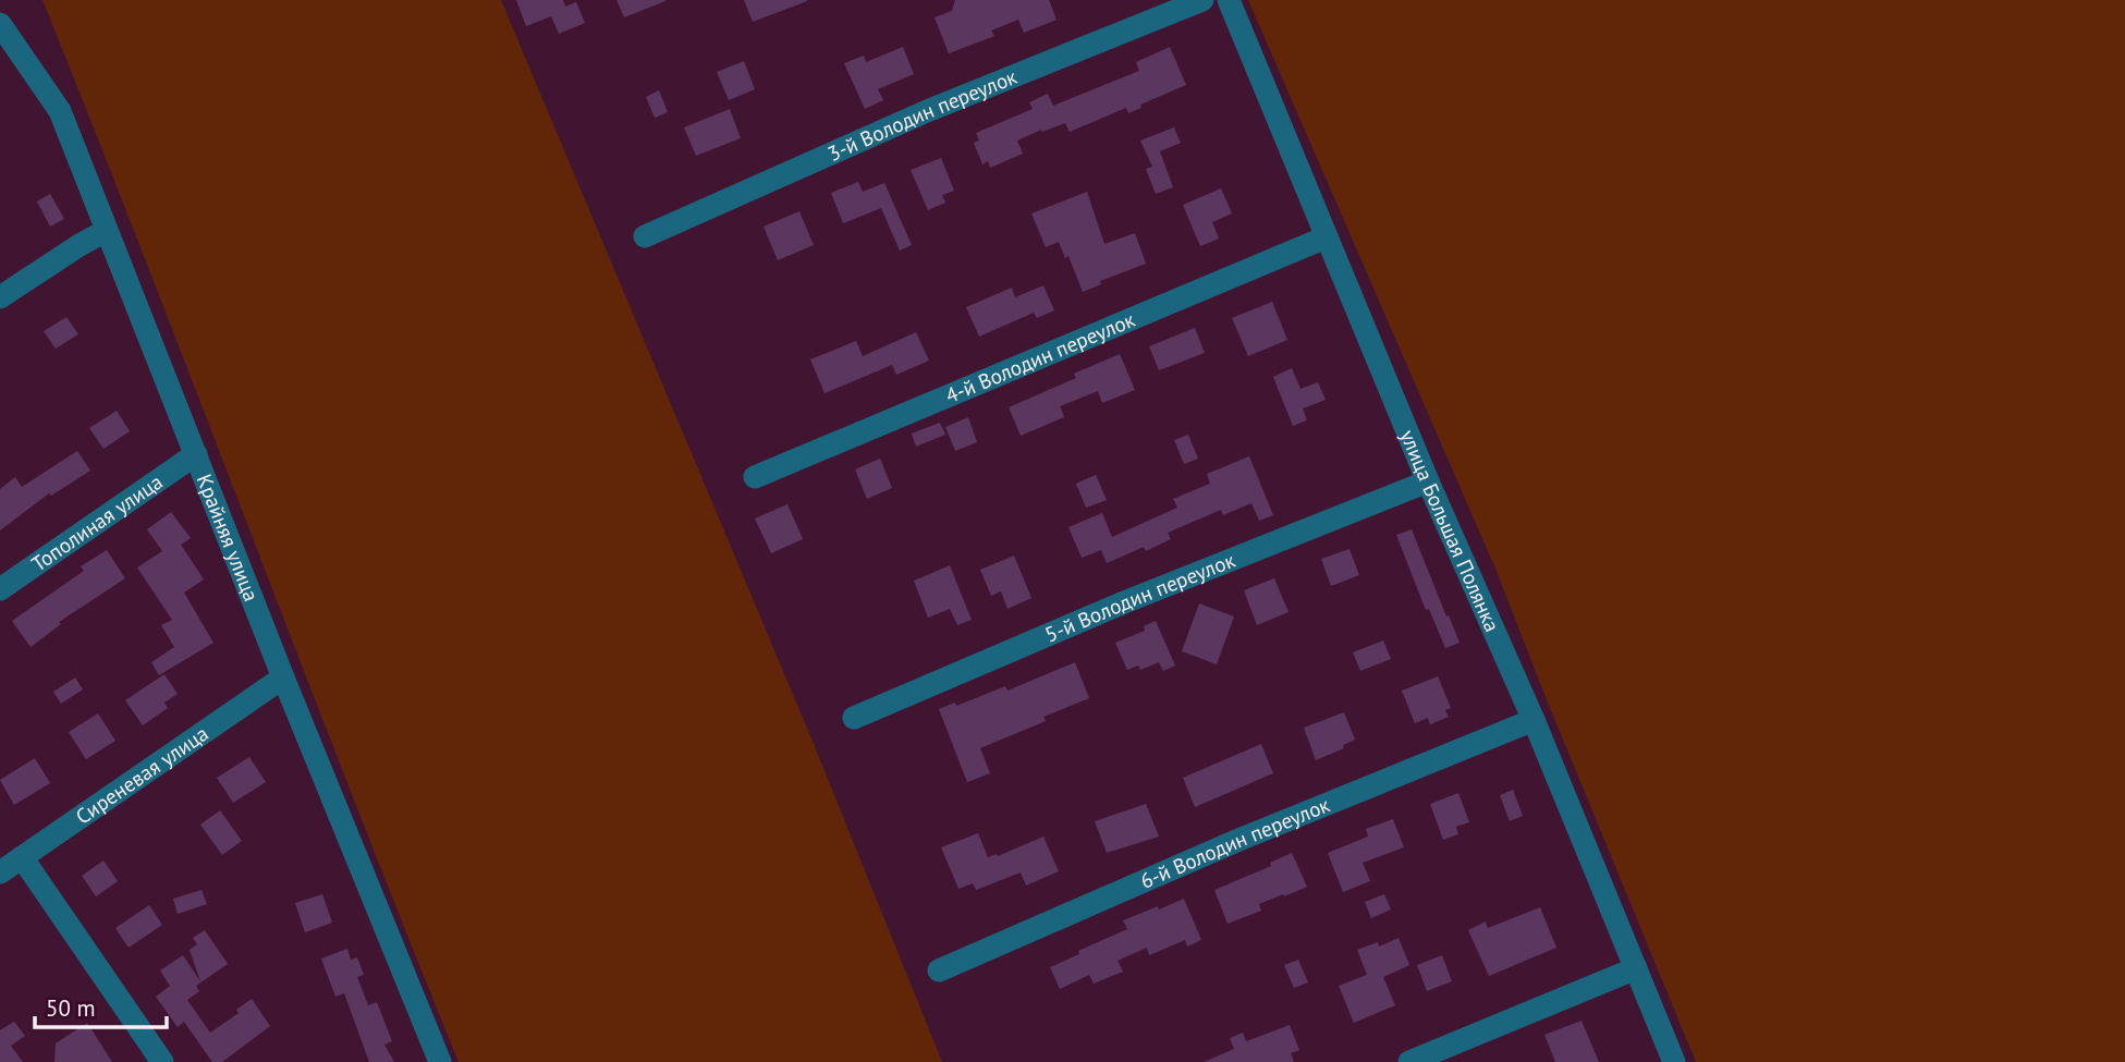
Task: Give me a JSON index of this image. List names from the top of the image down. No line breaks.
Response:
{"streets":{"street":["3-й Володин переулок","4-й Володин переулок","Тополиная улица","улица Большая Полянка","Крайняя улица","5-й Володин переулок","Сиреневая улица","6-й Володин переулок"]},"crossings":[["4-й Володин переулок","улица Большая Полянка"],["Тополиная улица","Крайняя улица"],["улица Большая Полянка","5-й Володин переулок"],["улица Большая Полянка","6-й Володин переулок"],["Крайняя улица","Сиреневая улица"]],"scale_bar":"50 m"}
